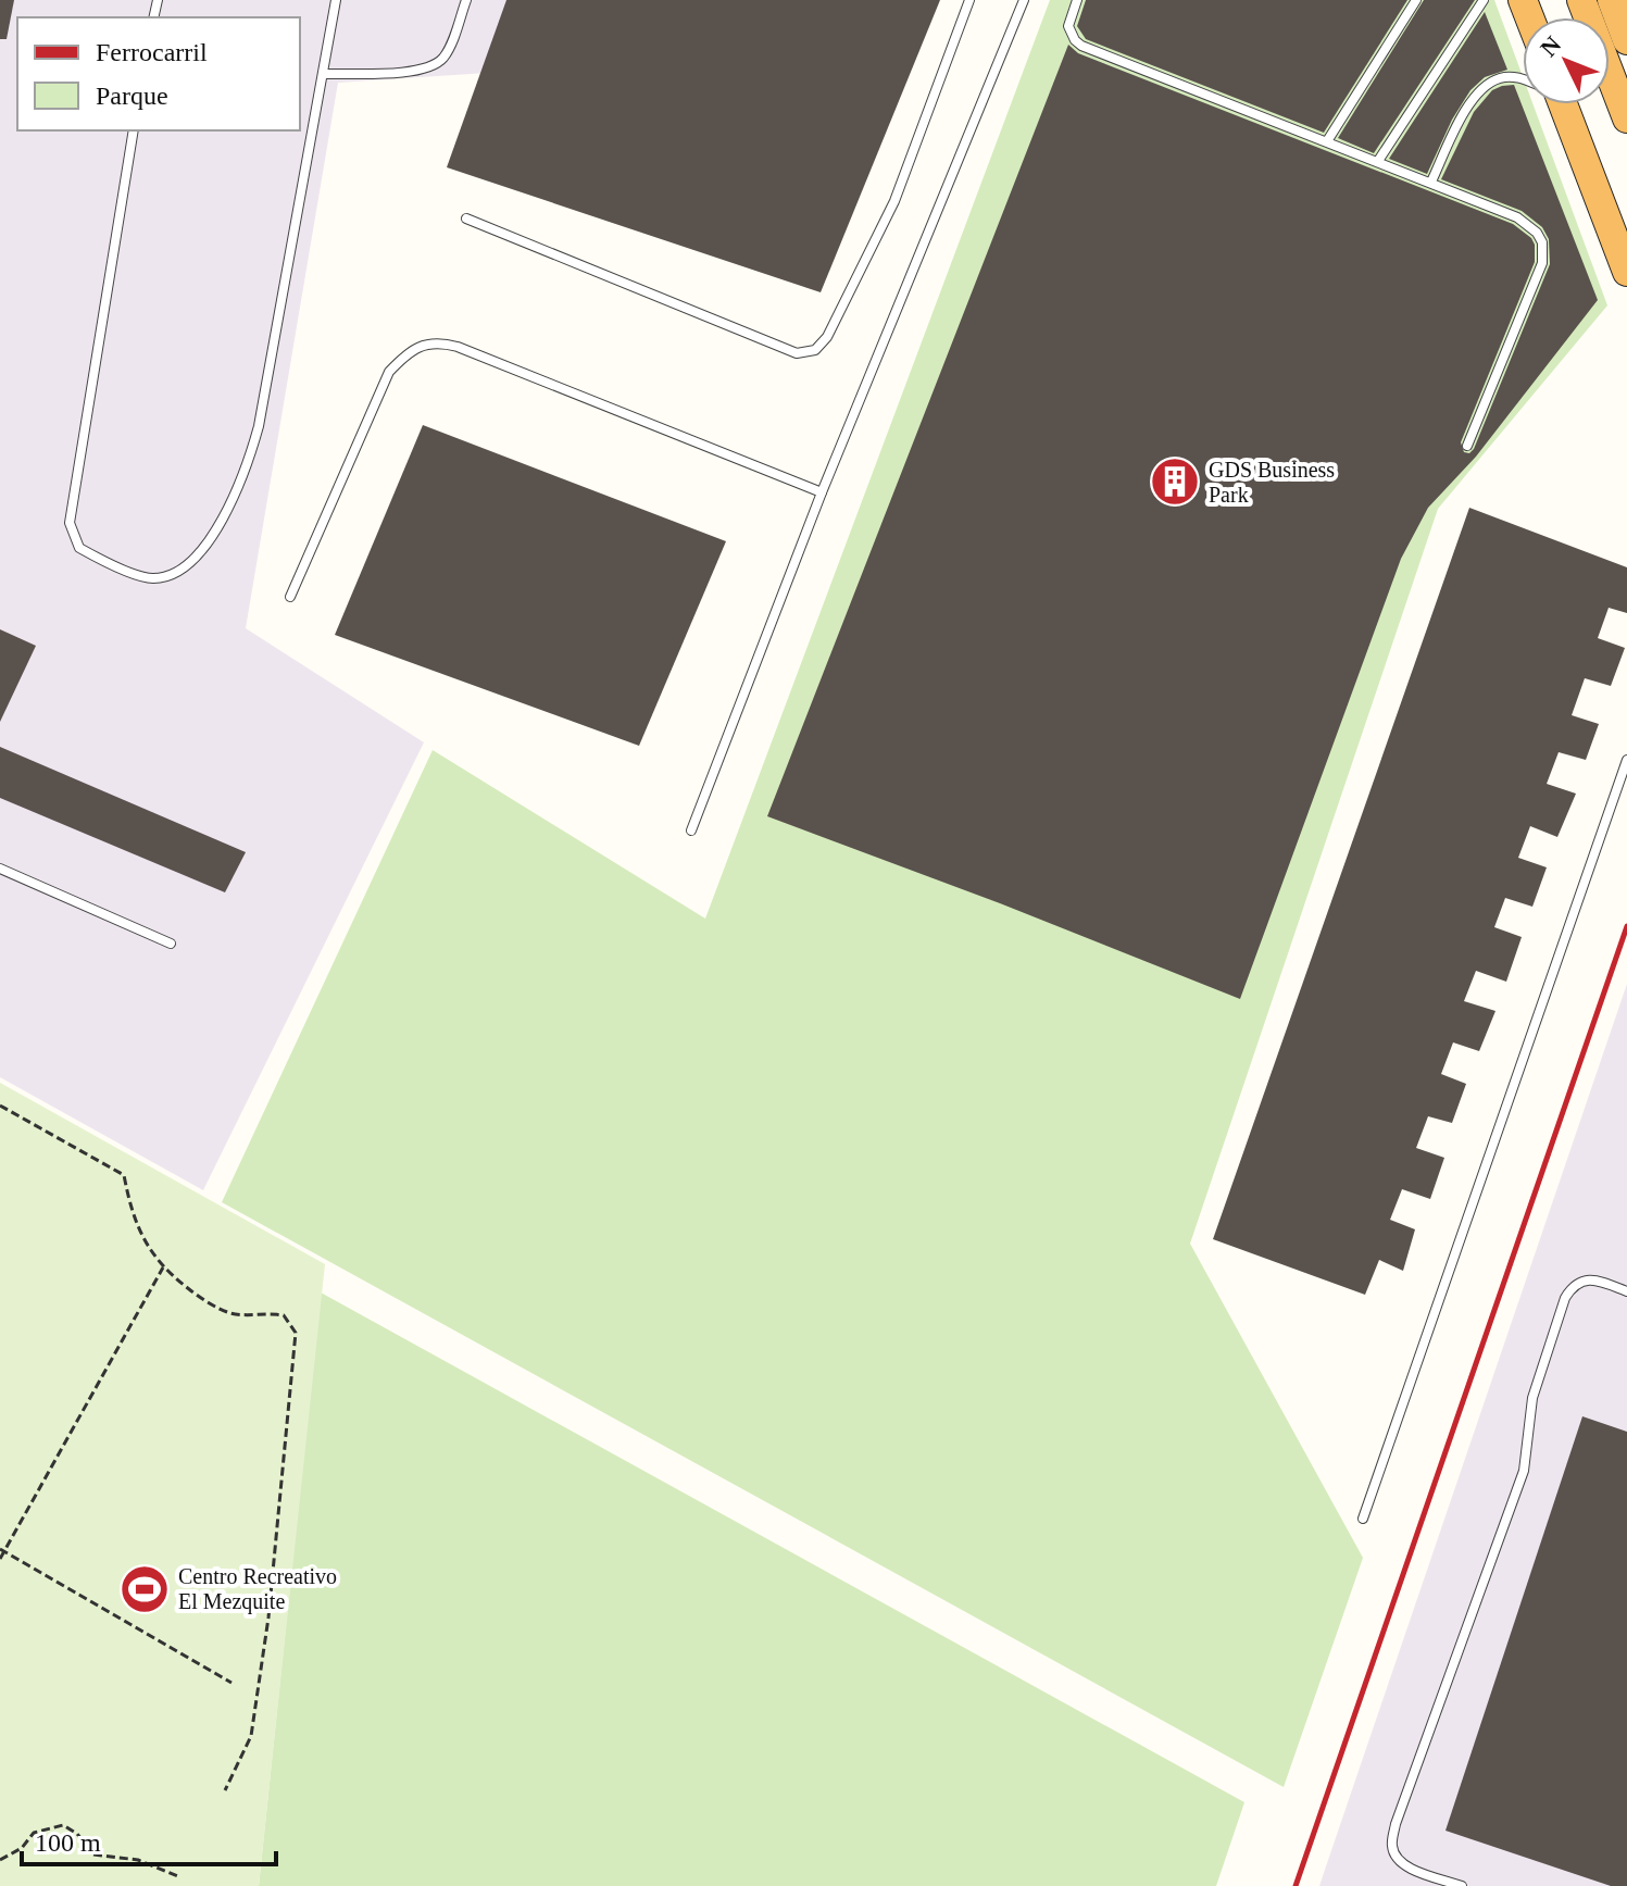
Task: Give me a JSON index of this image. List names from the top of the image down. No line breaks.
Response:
{"places":{"building":["GDS Business Park"],"sports":["Centro Recreativo El Mezquite"]},"legend":["Ferrocarril","Parque"],"scale_bar":"100 m","north":"top left"}
